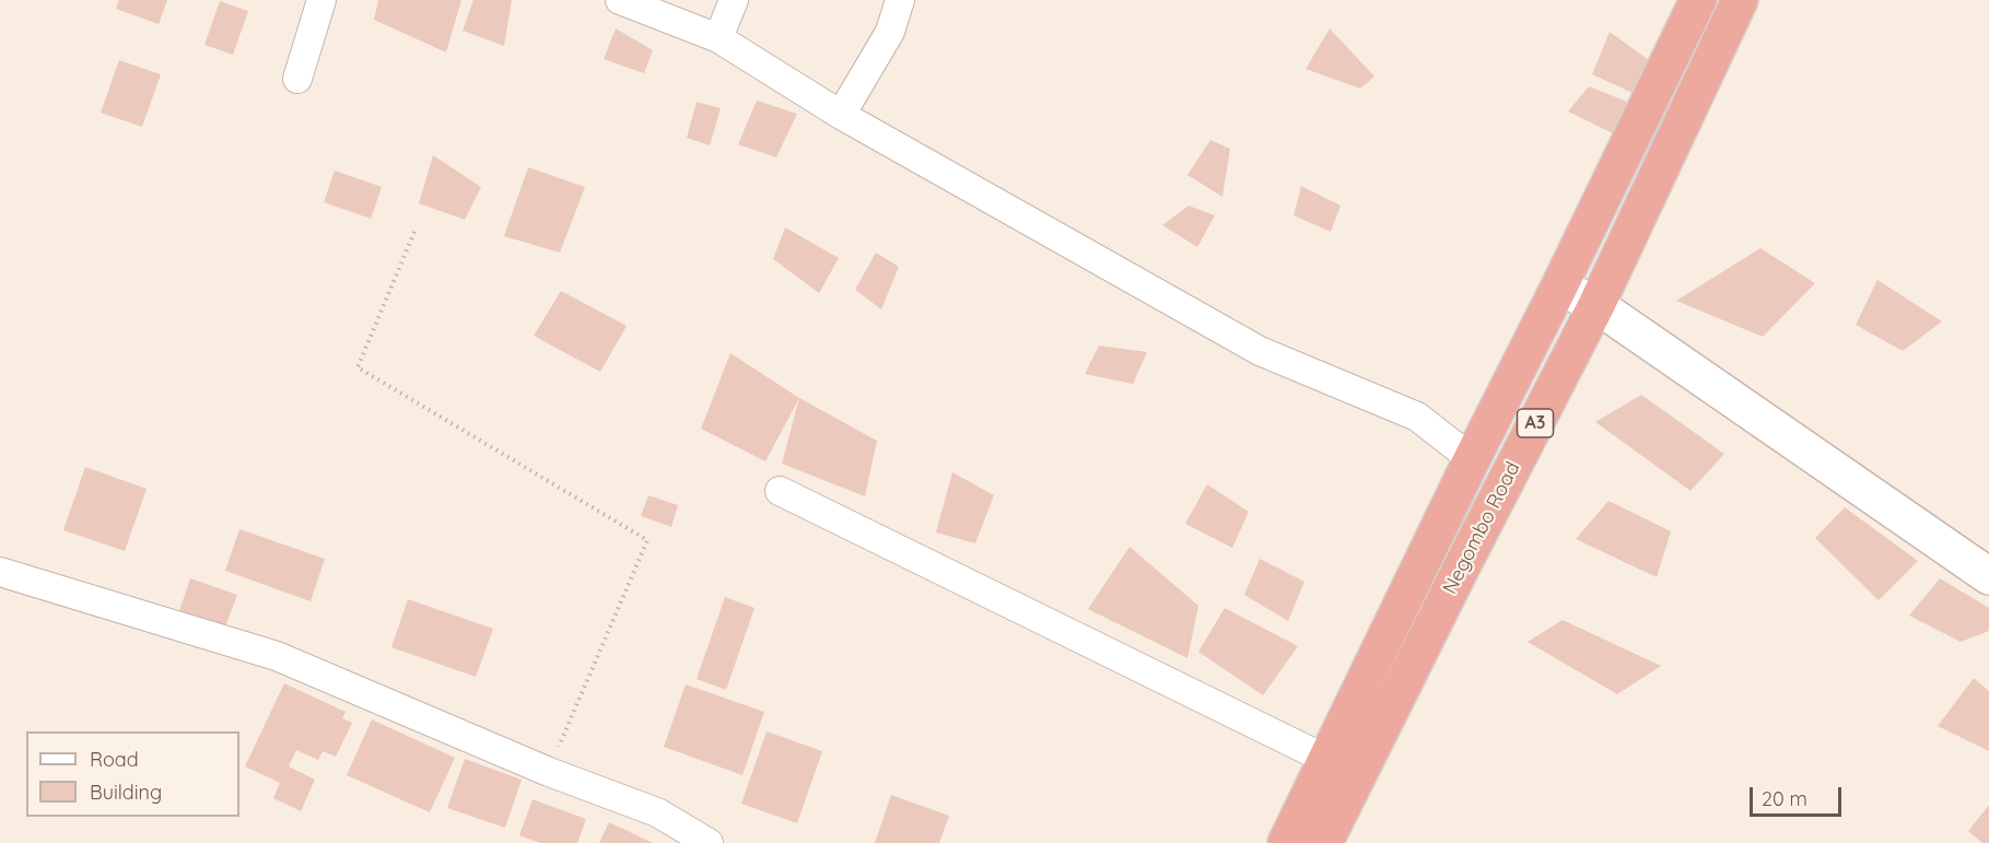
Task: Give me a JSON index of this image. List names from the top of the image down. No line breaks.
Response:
{"streets":{"highway":["A3","Negombo Road"]},"legend":["Road","Building"],"scale_bar":"20 m"}
